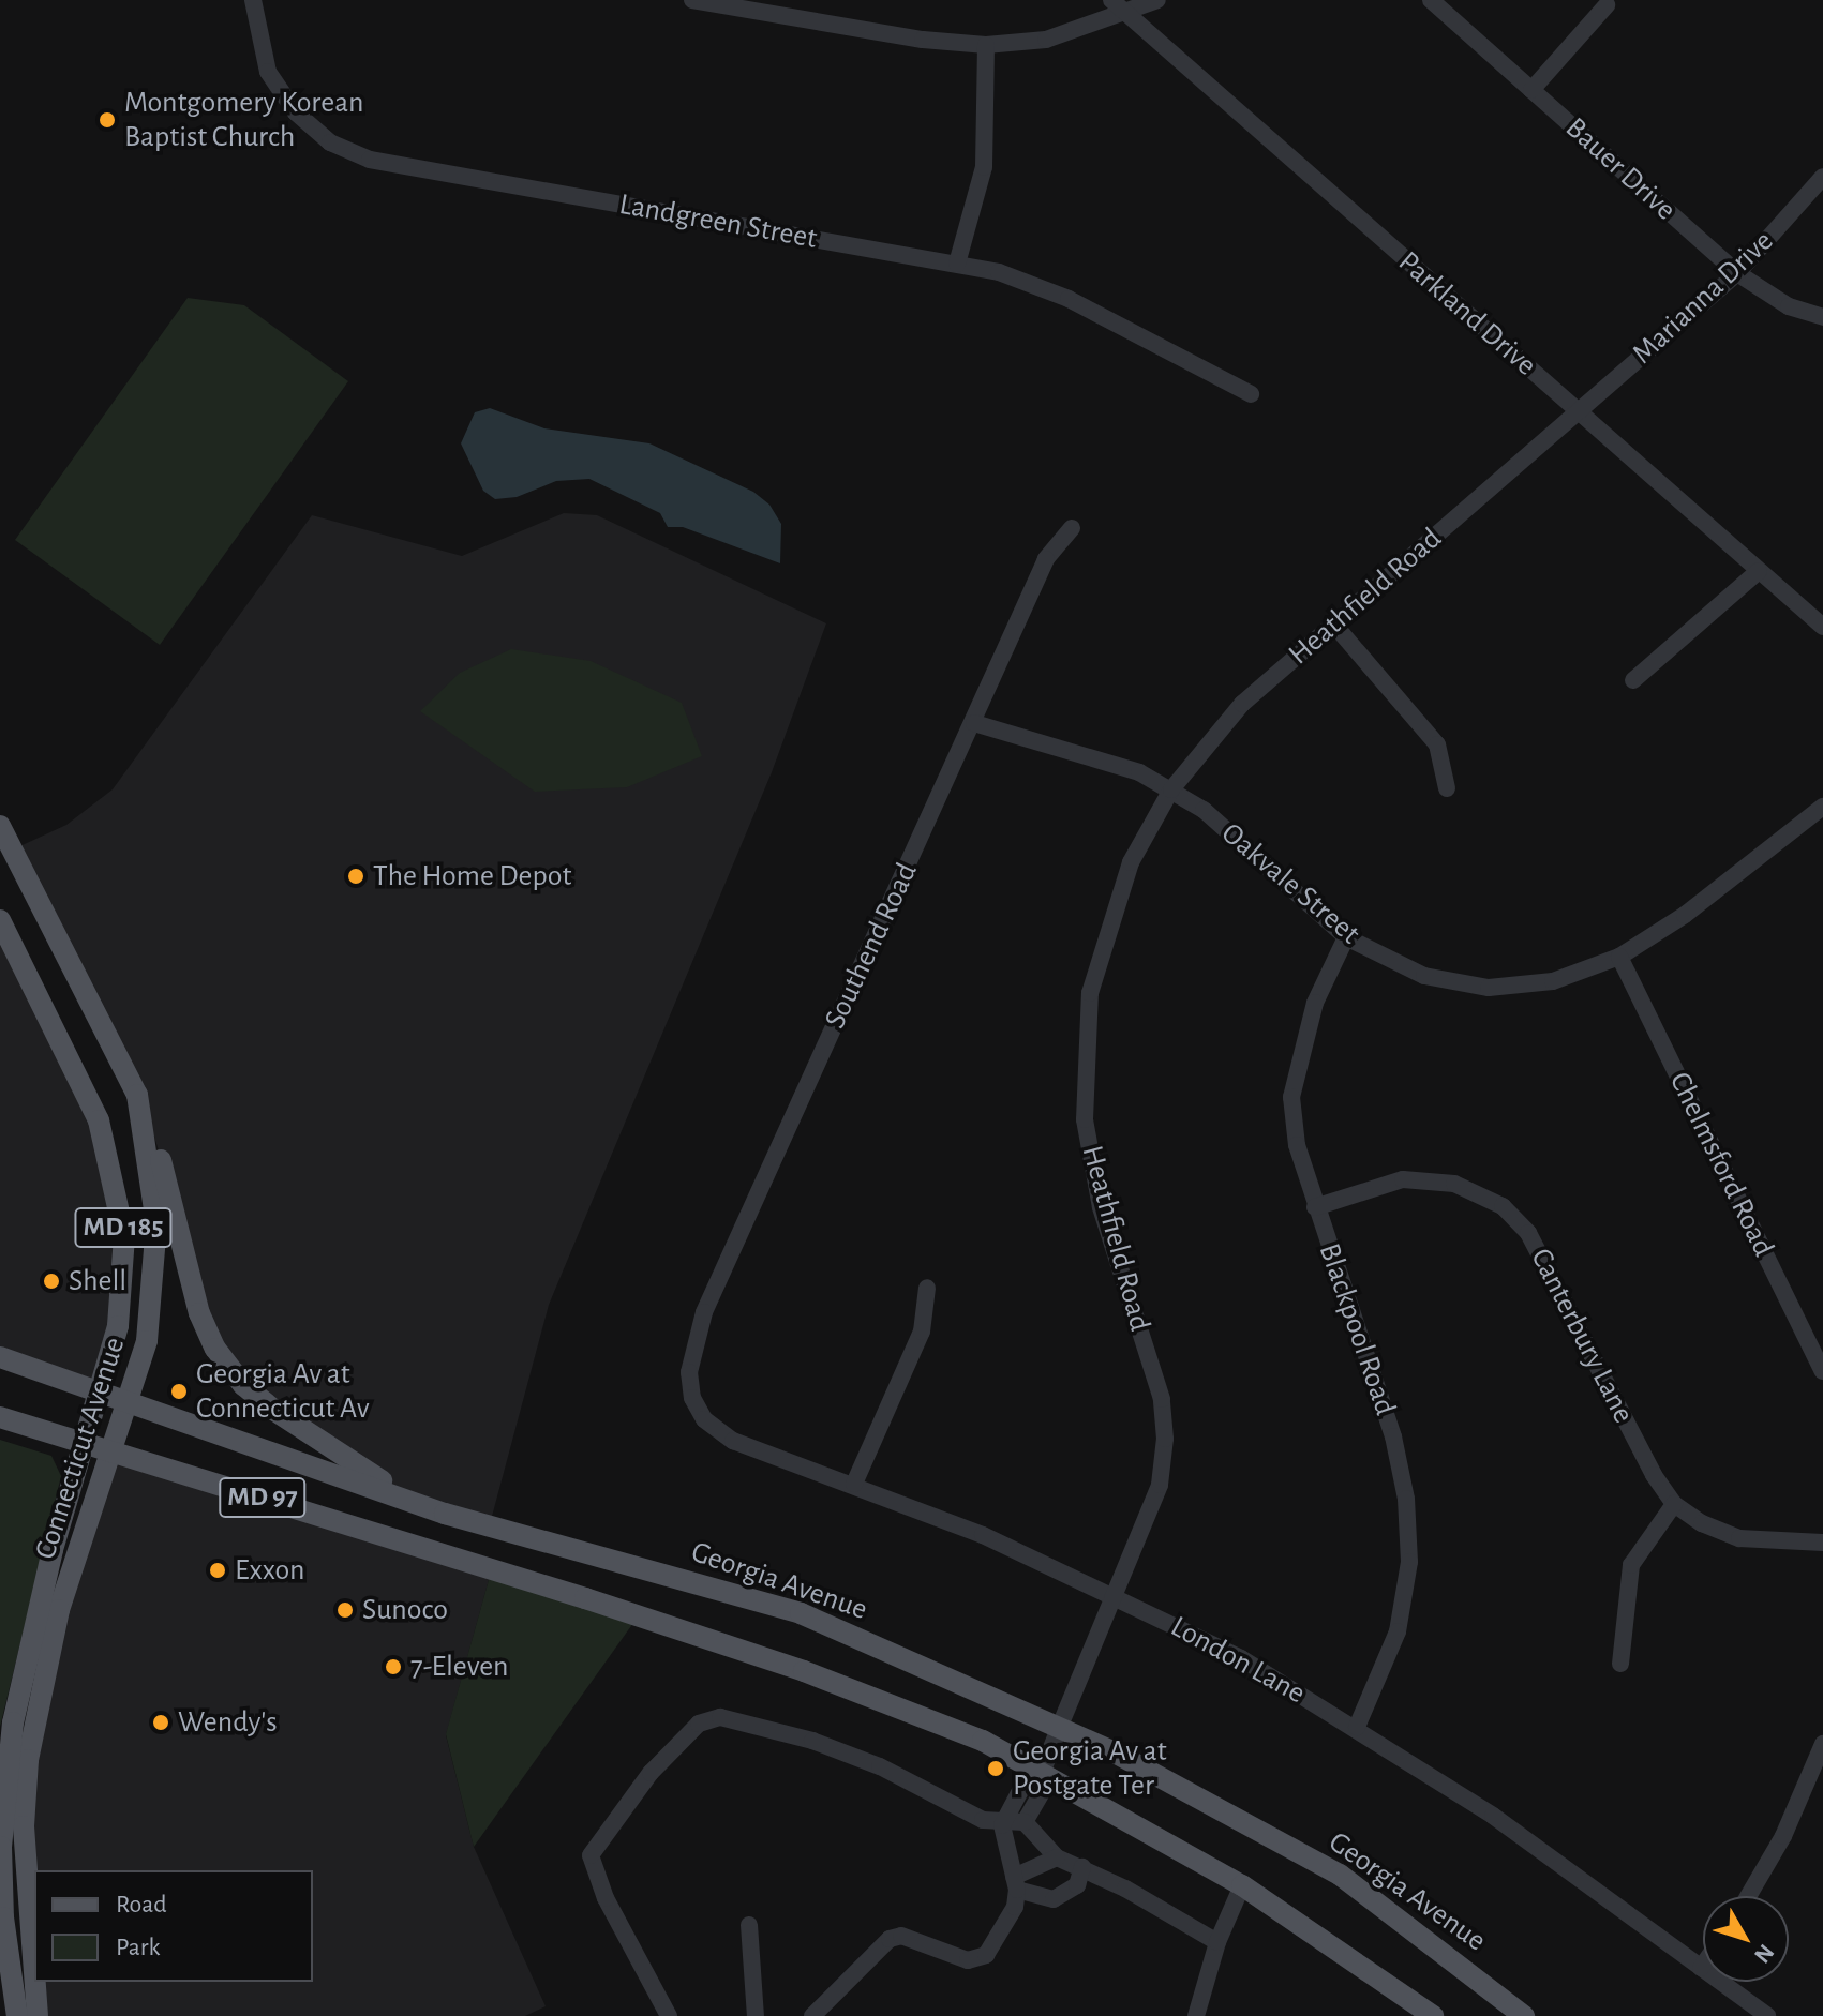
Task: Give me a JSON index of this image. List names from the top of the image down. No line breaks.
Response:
{"streets":{"main road":["MD 185","Connecticut Avenue","MD 97","Georgia Avenue"],"street":["Bauer Drive","Landgreen Street","Marianna Drive","Parkland Drive","Heathfield Road","Oakvale Street","Southend Road","Chelmsford Road","Blackpool Road","Canterbury Lane","London Lane"]},"crossings":[["Bauer Drive","Marianna Drive"],["Marianna Drive","Parkland Drive"],["Marianna Drive","Heathfield Road"],["Parkland Drive","Heathfield Road"],["Heathfield Road","Oakvale Street"],["Heathfield Road","MD 97"],["Heathfield Road","Georgia Avenue"],["Heathfield Road","London Lane"],["Oakvale Street","Southend Road"],["Oakvale Street","Chelmsford Road"],["Oakvale Street","Blackpool Road"],["Southend Road","London Lane"],["Blackpool Road","Canterbury Lane"],["Blackpool Road","London Lane"],["Connecticut Avenue","MD 97"],["Connecticut Avenue","Georgia Avenue"]],"places":["Montgomery Korean Baptist Church","The Home Depot","Shell","Georgia Av at Connecticut Av","Exxon","Sunoco","7-Eleven","Wendy's","Georgia Av at Postgate Ter"],"legend":["Road","Park"],"north":"bottom right"}
